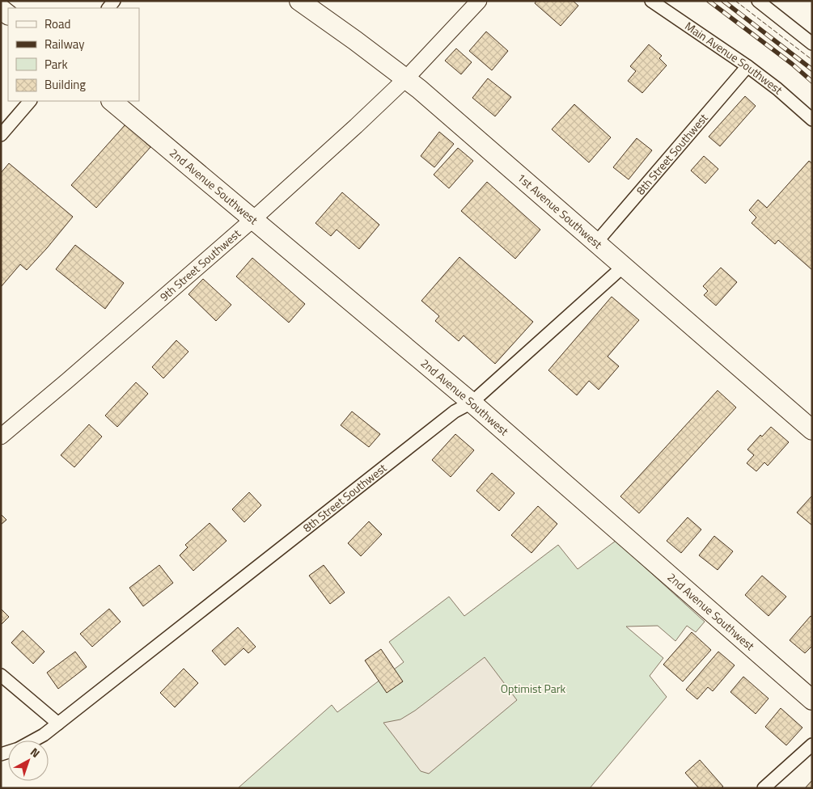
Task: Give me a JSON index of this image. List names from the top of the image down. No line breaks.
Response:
{"streets":{"main road":["2nd Avenue Southwest","1st Avenue Southwest"],"street":["Main Avenue Southwest","8th Street Southwest","9th Street Southwest"]},"crossings":[["Main Avenue Southwest","8th Street Southwest"],["8th Street Southwest","2nd Avenue Southwest"],["8th Street Southwest","1st Avenue Southwest"],["2nd Avenue Southwest","9th Street Southwest"],["1st Avenue Southwest","9th Street Southwest"]],"parks":["Optimist Park"],"legend":["Road","Railway","Park","Building"],"north":"top right"}
